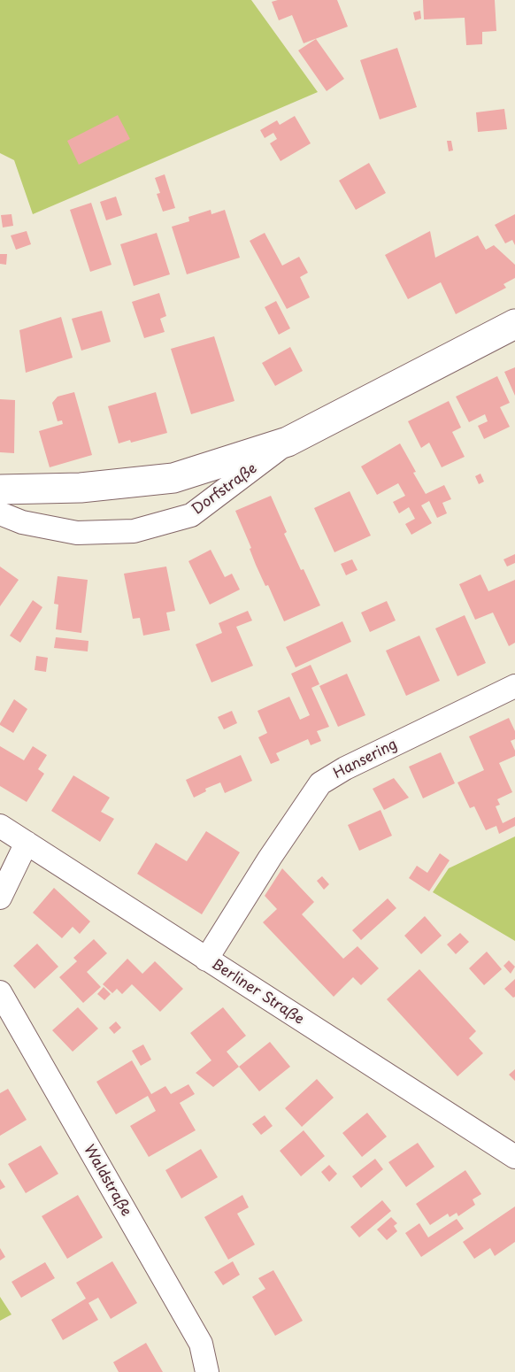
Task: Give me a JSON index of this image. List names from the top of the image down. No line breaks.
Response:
{"streets":{"main road":["Dorfstraße"],"street":["Hansering","Berliner Straße","Waldstraße"]},"crossings":[["Hansering","Berliner Straße"]]}
